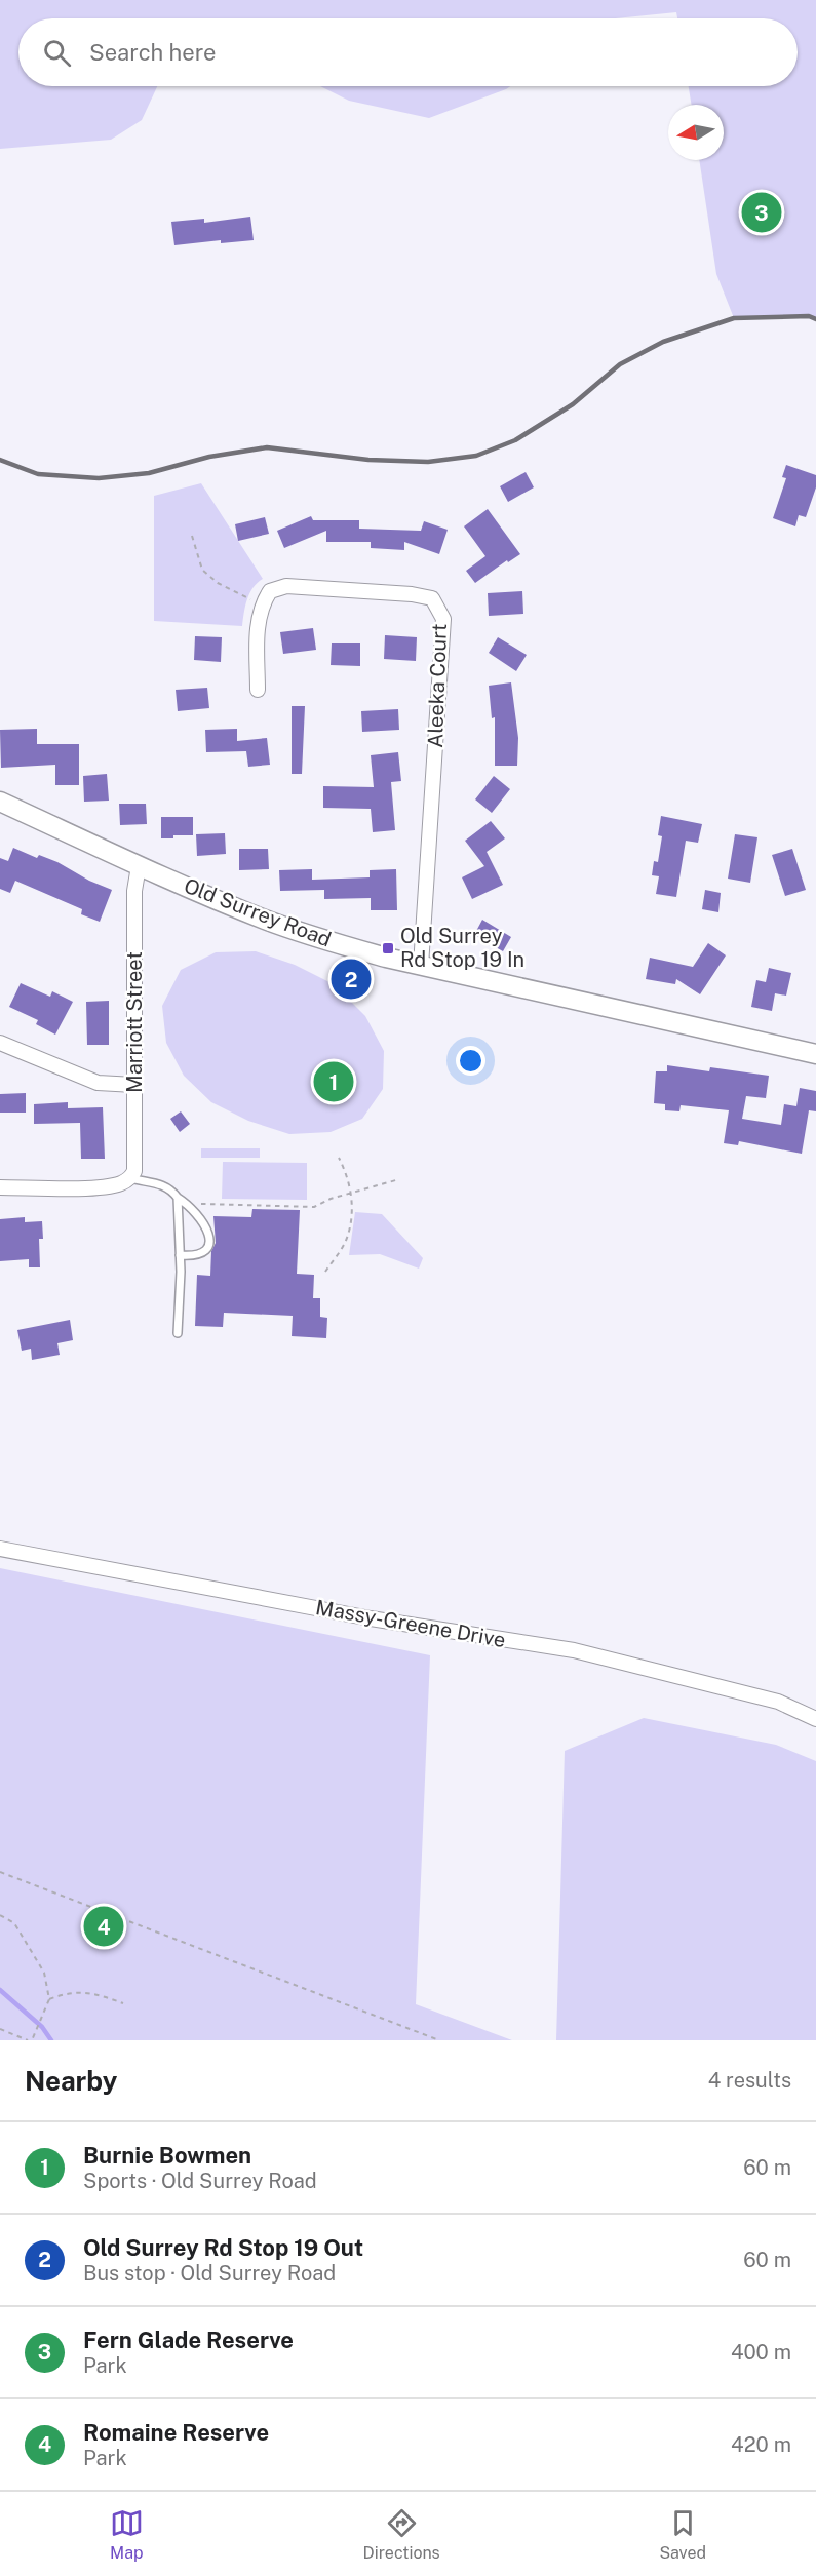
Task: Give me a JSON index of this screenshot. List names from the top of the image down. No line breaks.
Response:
{"streets":{"main road":["Old Surrey Road"],"street":["Aleeka Court","Marriott Street","Massy-Greene Drive"]},"crossings":[["Aleeka Court","Old Surrey Road"],["Old Surrey Road","Marriott Street"]],"places":{"transit":["Old Surrey Rd Stop 19 In"]},"north":"left","page":{"search":"Search here","pins":["3","2","1","4"],"heading":["Nearby","4 results"],"list":[{"mark":"1","name":"Burnie Bowmen","note":"Sports · Old Surrey Road","value":"60 m"},{"mark":"2","name":"Old Surrey Rd Stop 19 Out","note":"Bus stop · Old Surrey Road","value":"60 m"},{"mark":"3","name":"Fern Glade Reserve","note":"Park","value":"400 m"},{"mark":"4","name":"Romaine Reserve","note":"Park","value":"420 m"}],"nav":["Map","Directions","Saved"]}}
